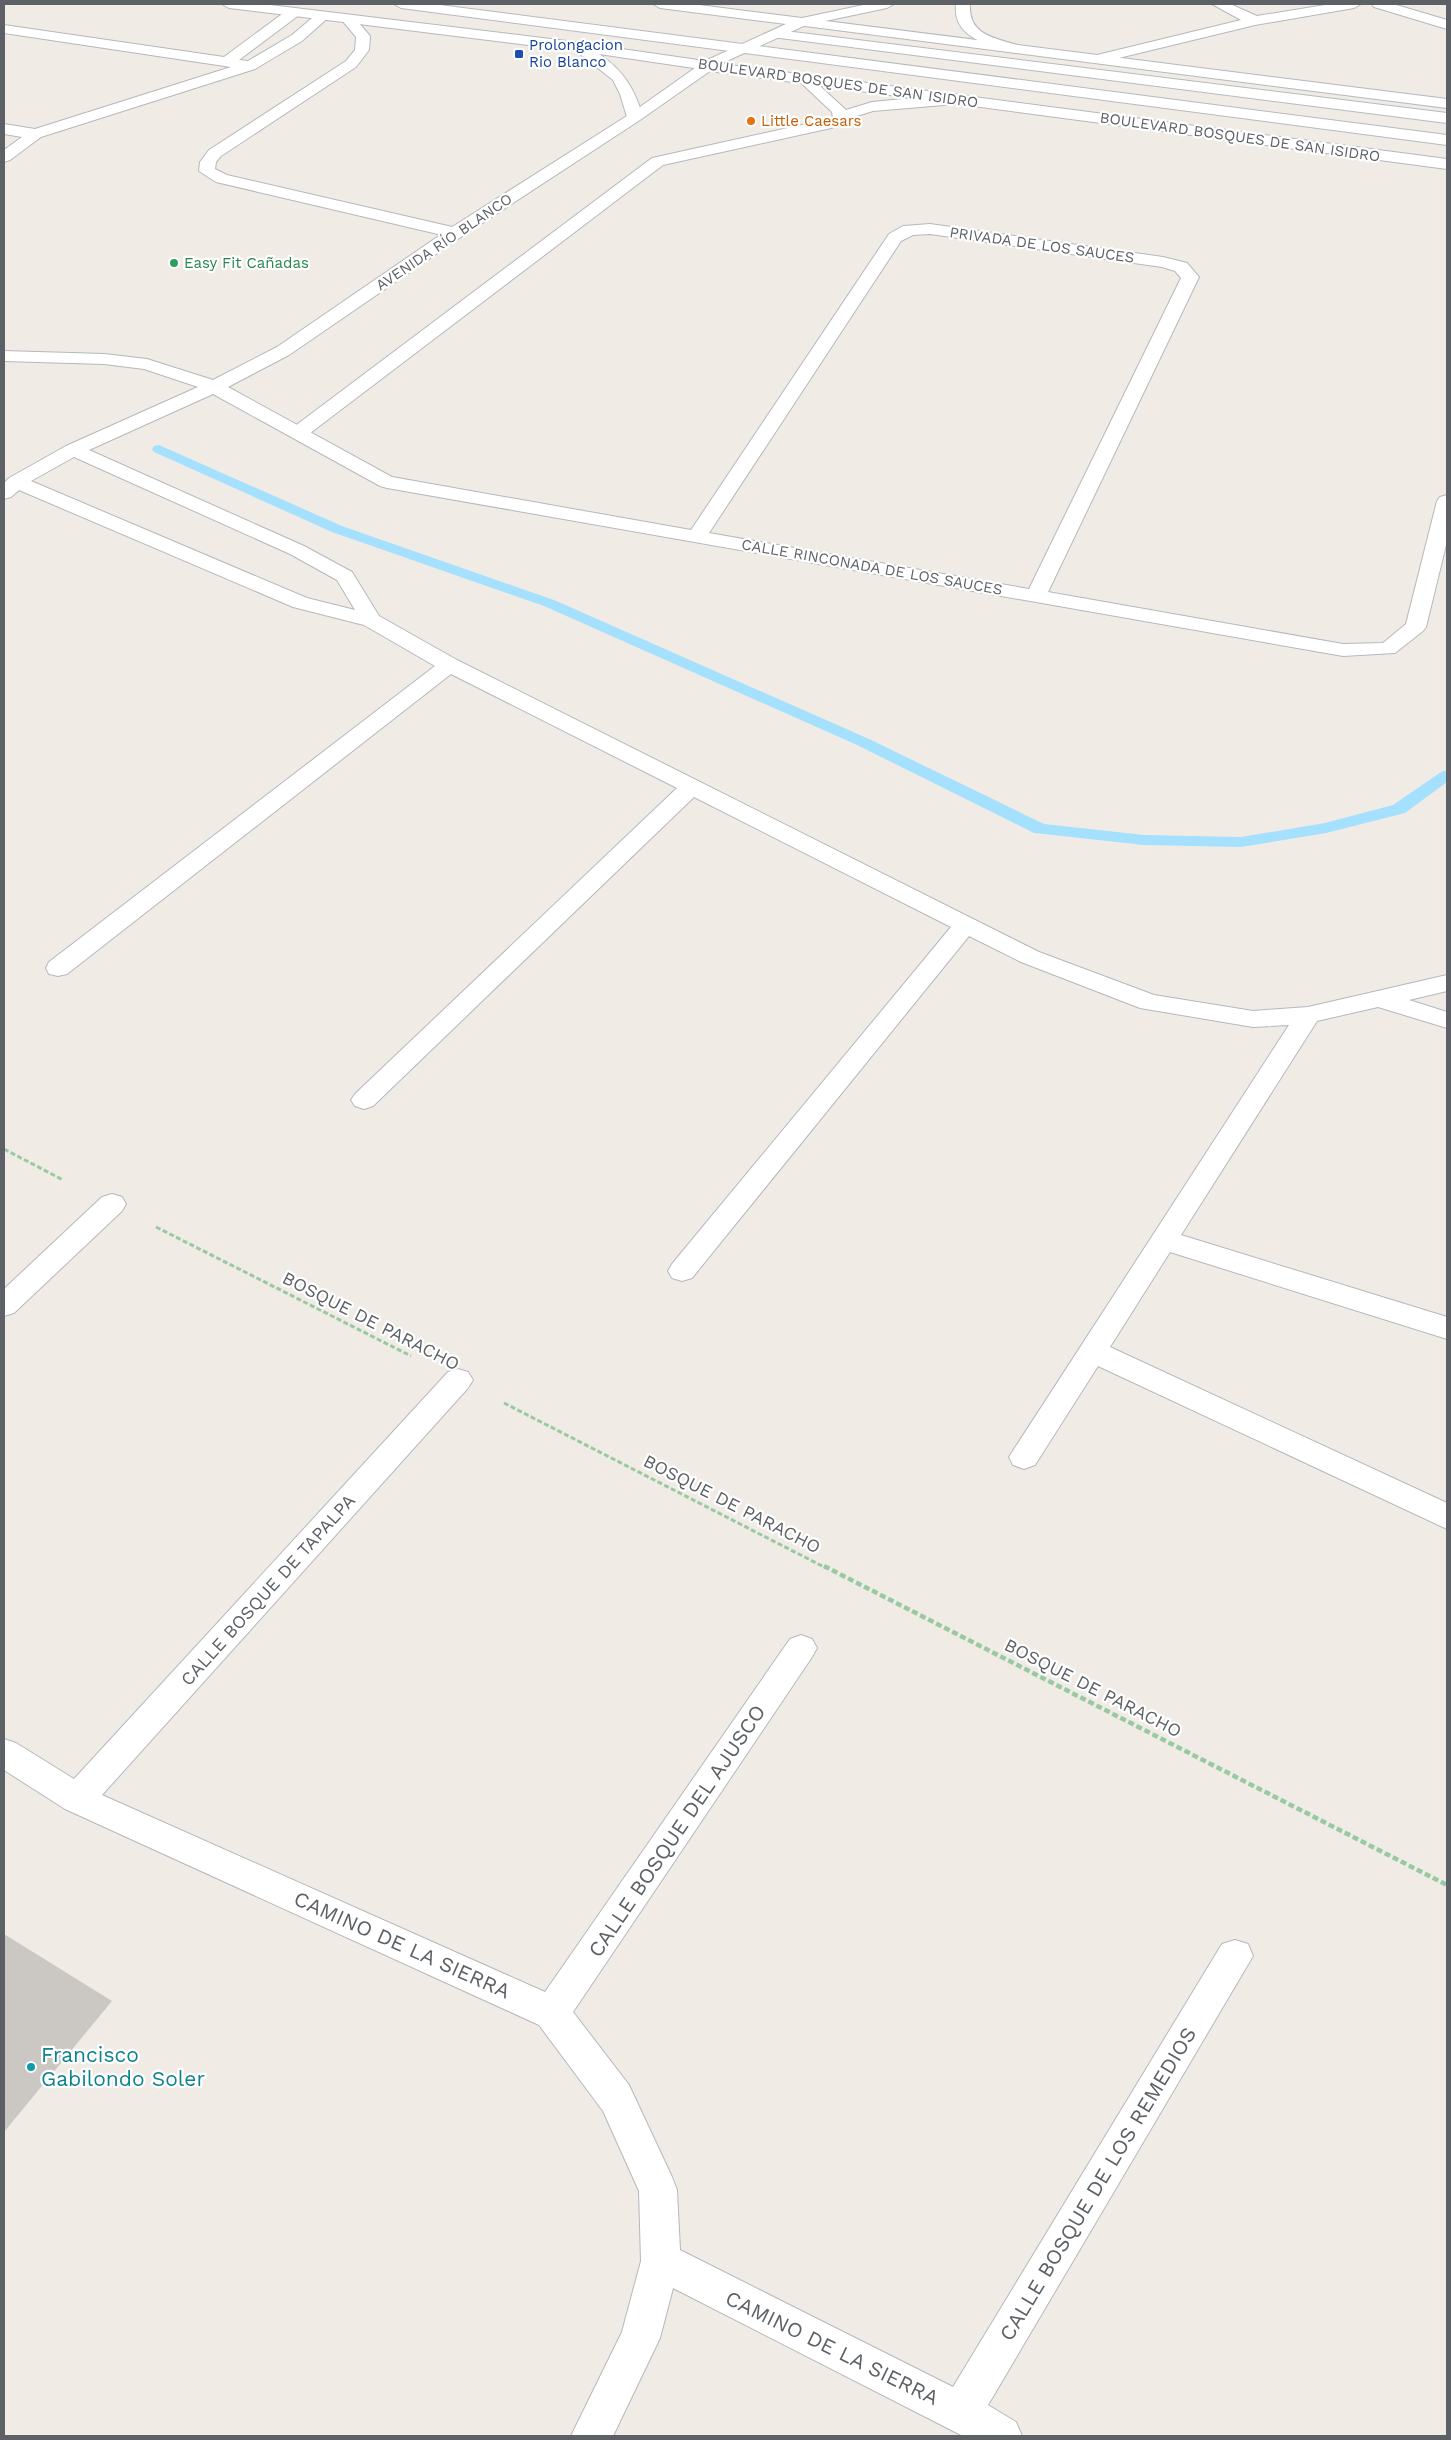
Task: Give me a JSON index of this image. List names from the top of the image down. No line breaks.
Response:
{"streets":{"street":["BOULEVARD BOSQUES DE SAN ISIDRO","AVENIDA RÍO BLANCO","PRIVADA DE LOS SAUCES","CALLE RINCONADA DE LOS SAUCES","CALLE BOSQUE DE TAPALPA","CALLE BOSQUE DEL AJUSCO","CAMINO DE LA SIERRA","CALLE BOSQUE DE LOS REMEDIOS"],"path":["BOSQUE DE PARACHO"]},"crossings":[["BOULEVARD BOSQUES DE SAN ISIDRO","AVENIDA RÍO BLANCO"],["AVENIDA RÍO BLANCO","CALLE RINCONADA DE LOS SAUCES"],["PRIVADA DE LOS SAUCES","CALLE RINCONADA DE LOS SAUCES"],["BOSQUE DE PARACHO","CALLE BOSQUE DE TAPALPA"],["CALLE BOSQUE DE TAPALPA","CAMINO DE LA SIERRA"],["CALLE BOSQUE DEL AJUSCO","CAMINO DE LA SIERRA"],["CAMINO DE LA SIERRA","CALLE BOSQUE DE LOS REMEDIOS"]],"places":{"transit":["Prolongacion Rio Blanco"],"other":["Little Caesars","Easy Fit Cañadas","Francisco Gabilondo Soler"]}}
